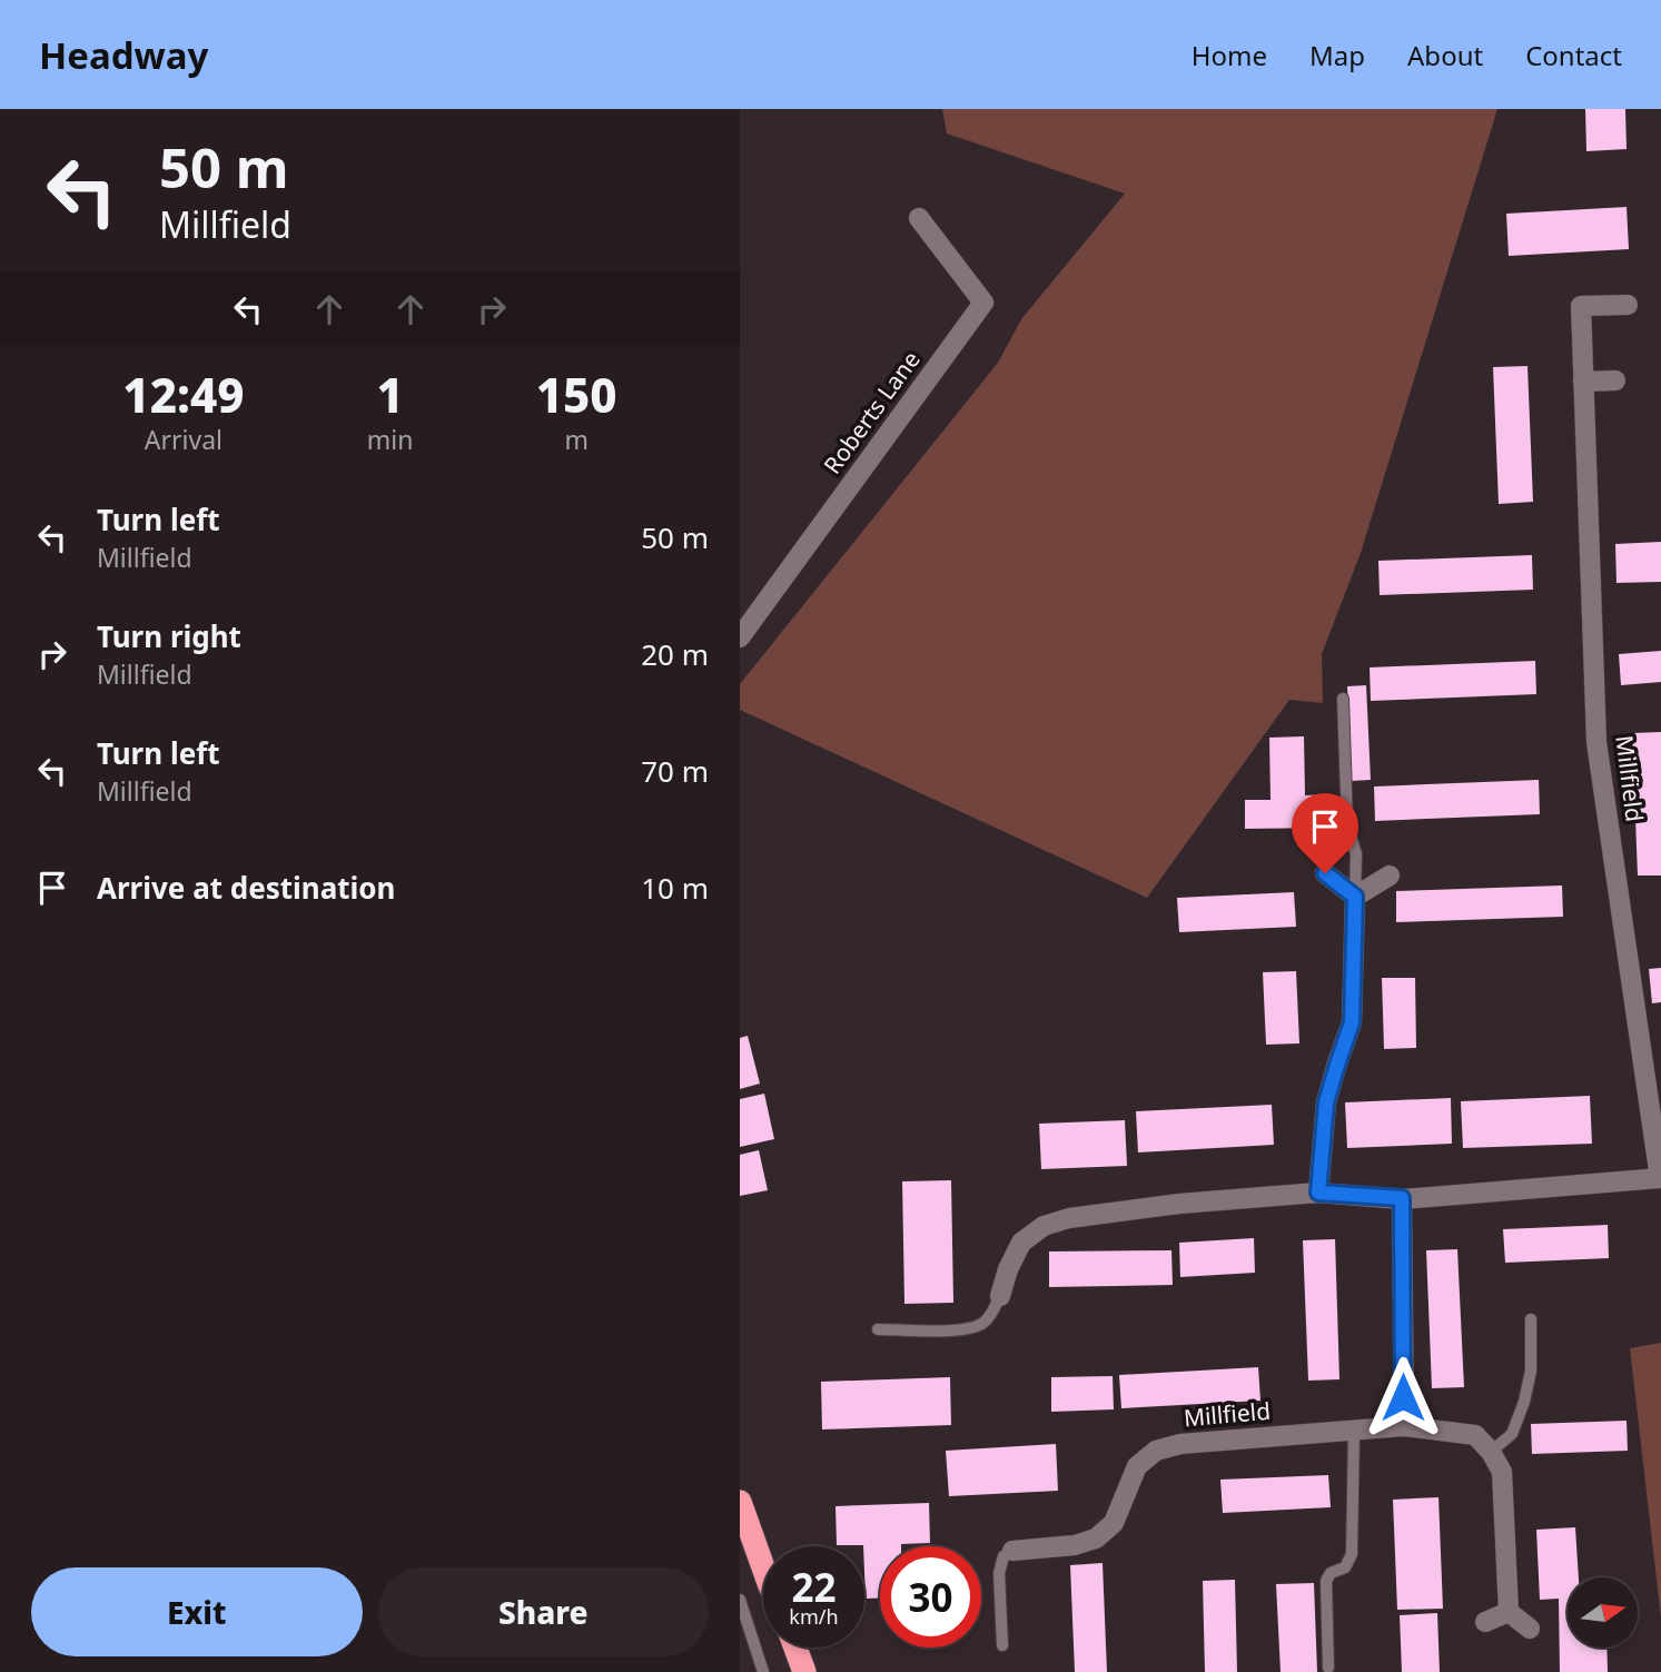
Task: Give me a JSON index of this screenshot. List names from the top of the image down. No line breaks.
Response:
{"streets":{"street":["Roberts Lane","Millfield"]},"north":"right","page":{"header":"Headway","nav":["Home","Map","About","Contact"],"turn":["50 m","Millfield"],"eta":["12:49","Arrival","1","min","150","m"],"list":[{"name":"Turn left","note":"Millfield","value":"50 m"},{"name":"Turn right","note":"Millfield","value":"20 m"},{"name":"Turn left","note":"Millfield","value":"70 m"},{"name":"Arrive at destination","value":"10 m"}],"speed":"22 km/h","limit":"30","buttons":["Exit","Share"]}}
